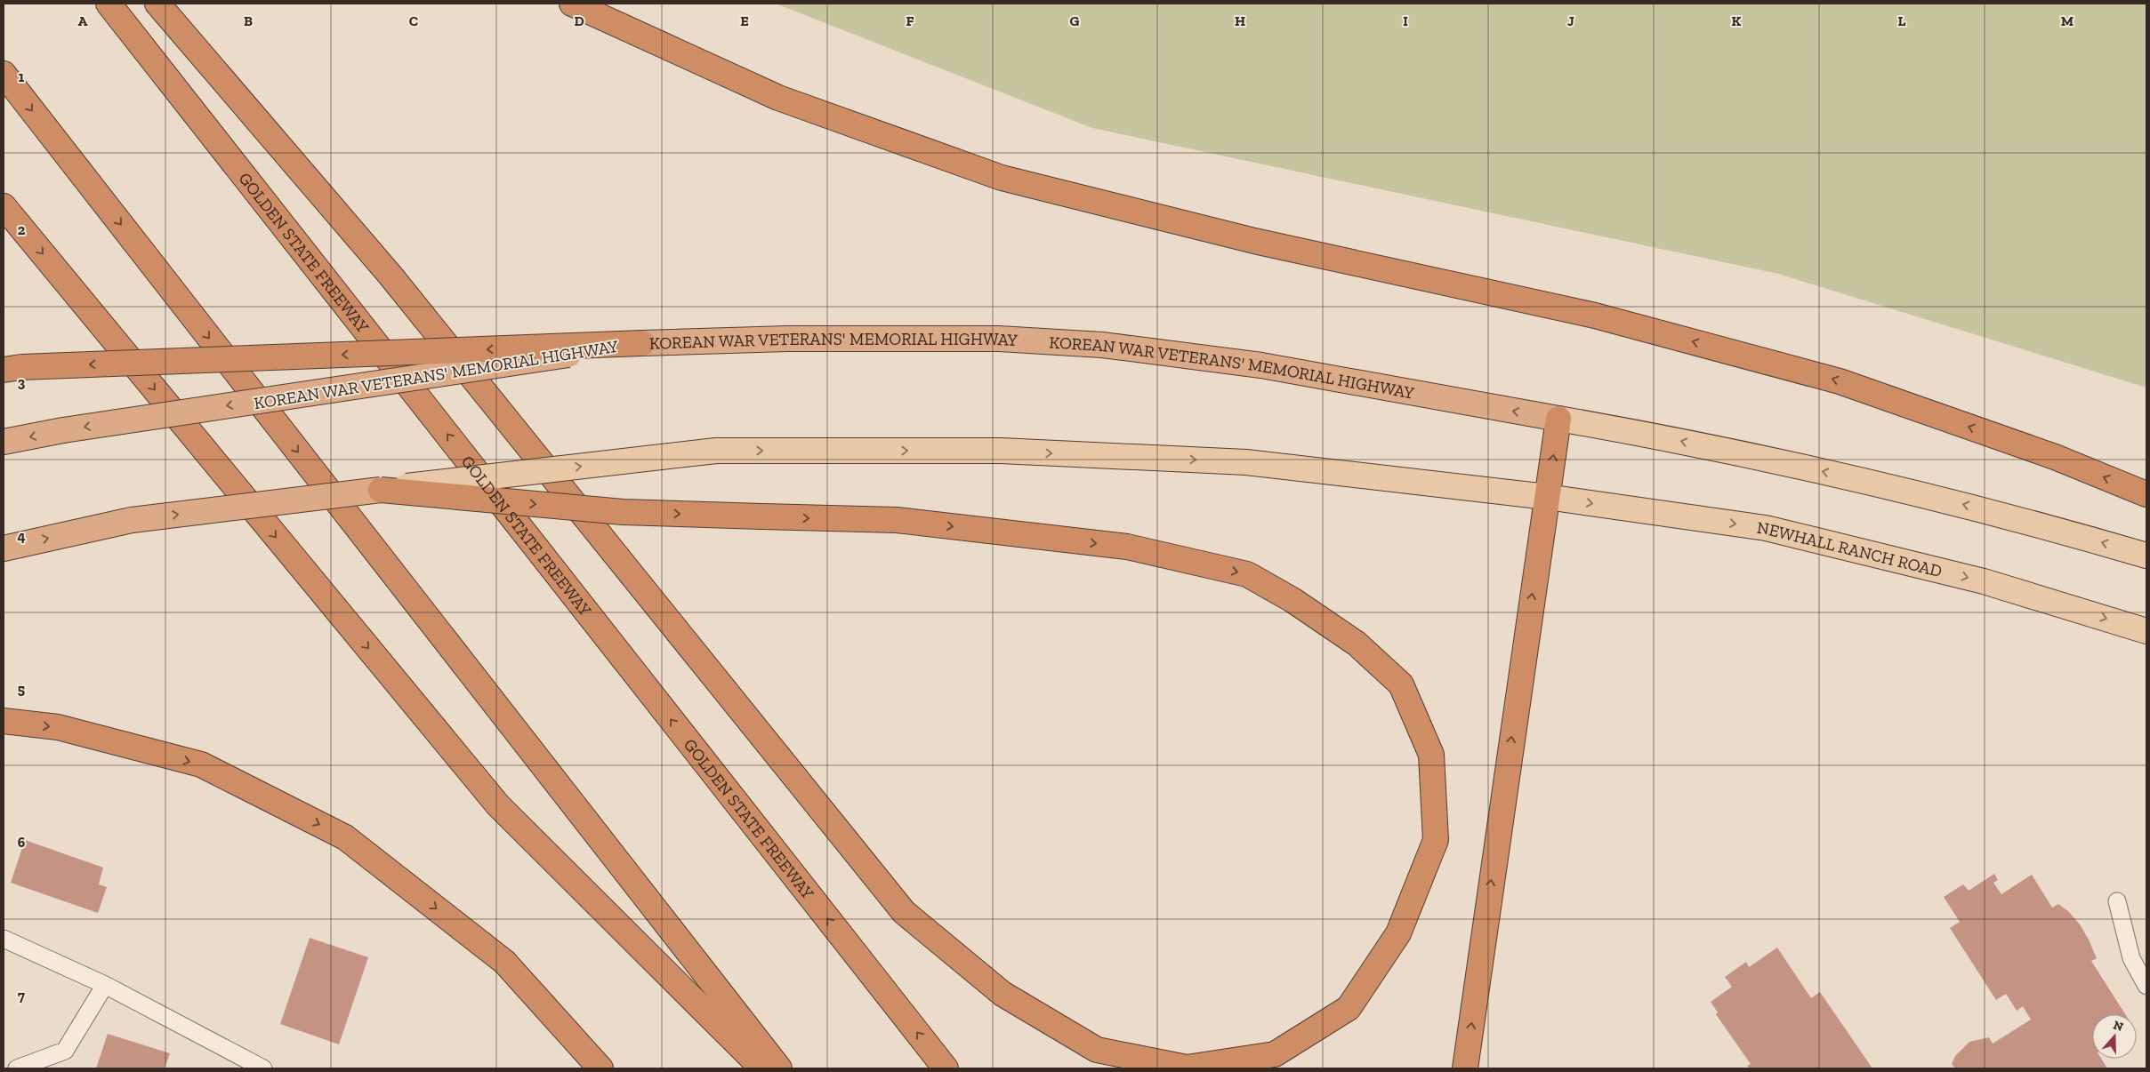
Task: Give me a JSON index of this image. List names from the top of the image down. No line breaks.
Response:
{"streets":{"highway":["GOLDEN STATE FREEWAY","KOREAN WAR VETERANS' MEMORIAL HIGHWAY"],"main road":["NEWHALL RANCH ROAD"]},"north":"top","grid":{"columns":["A","B","C","D","E","F","G","H","I","J","K","L","M"],"rows":["1","2","3","4","5","6","7"]}}
